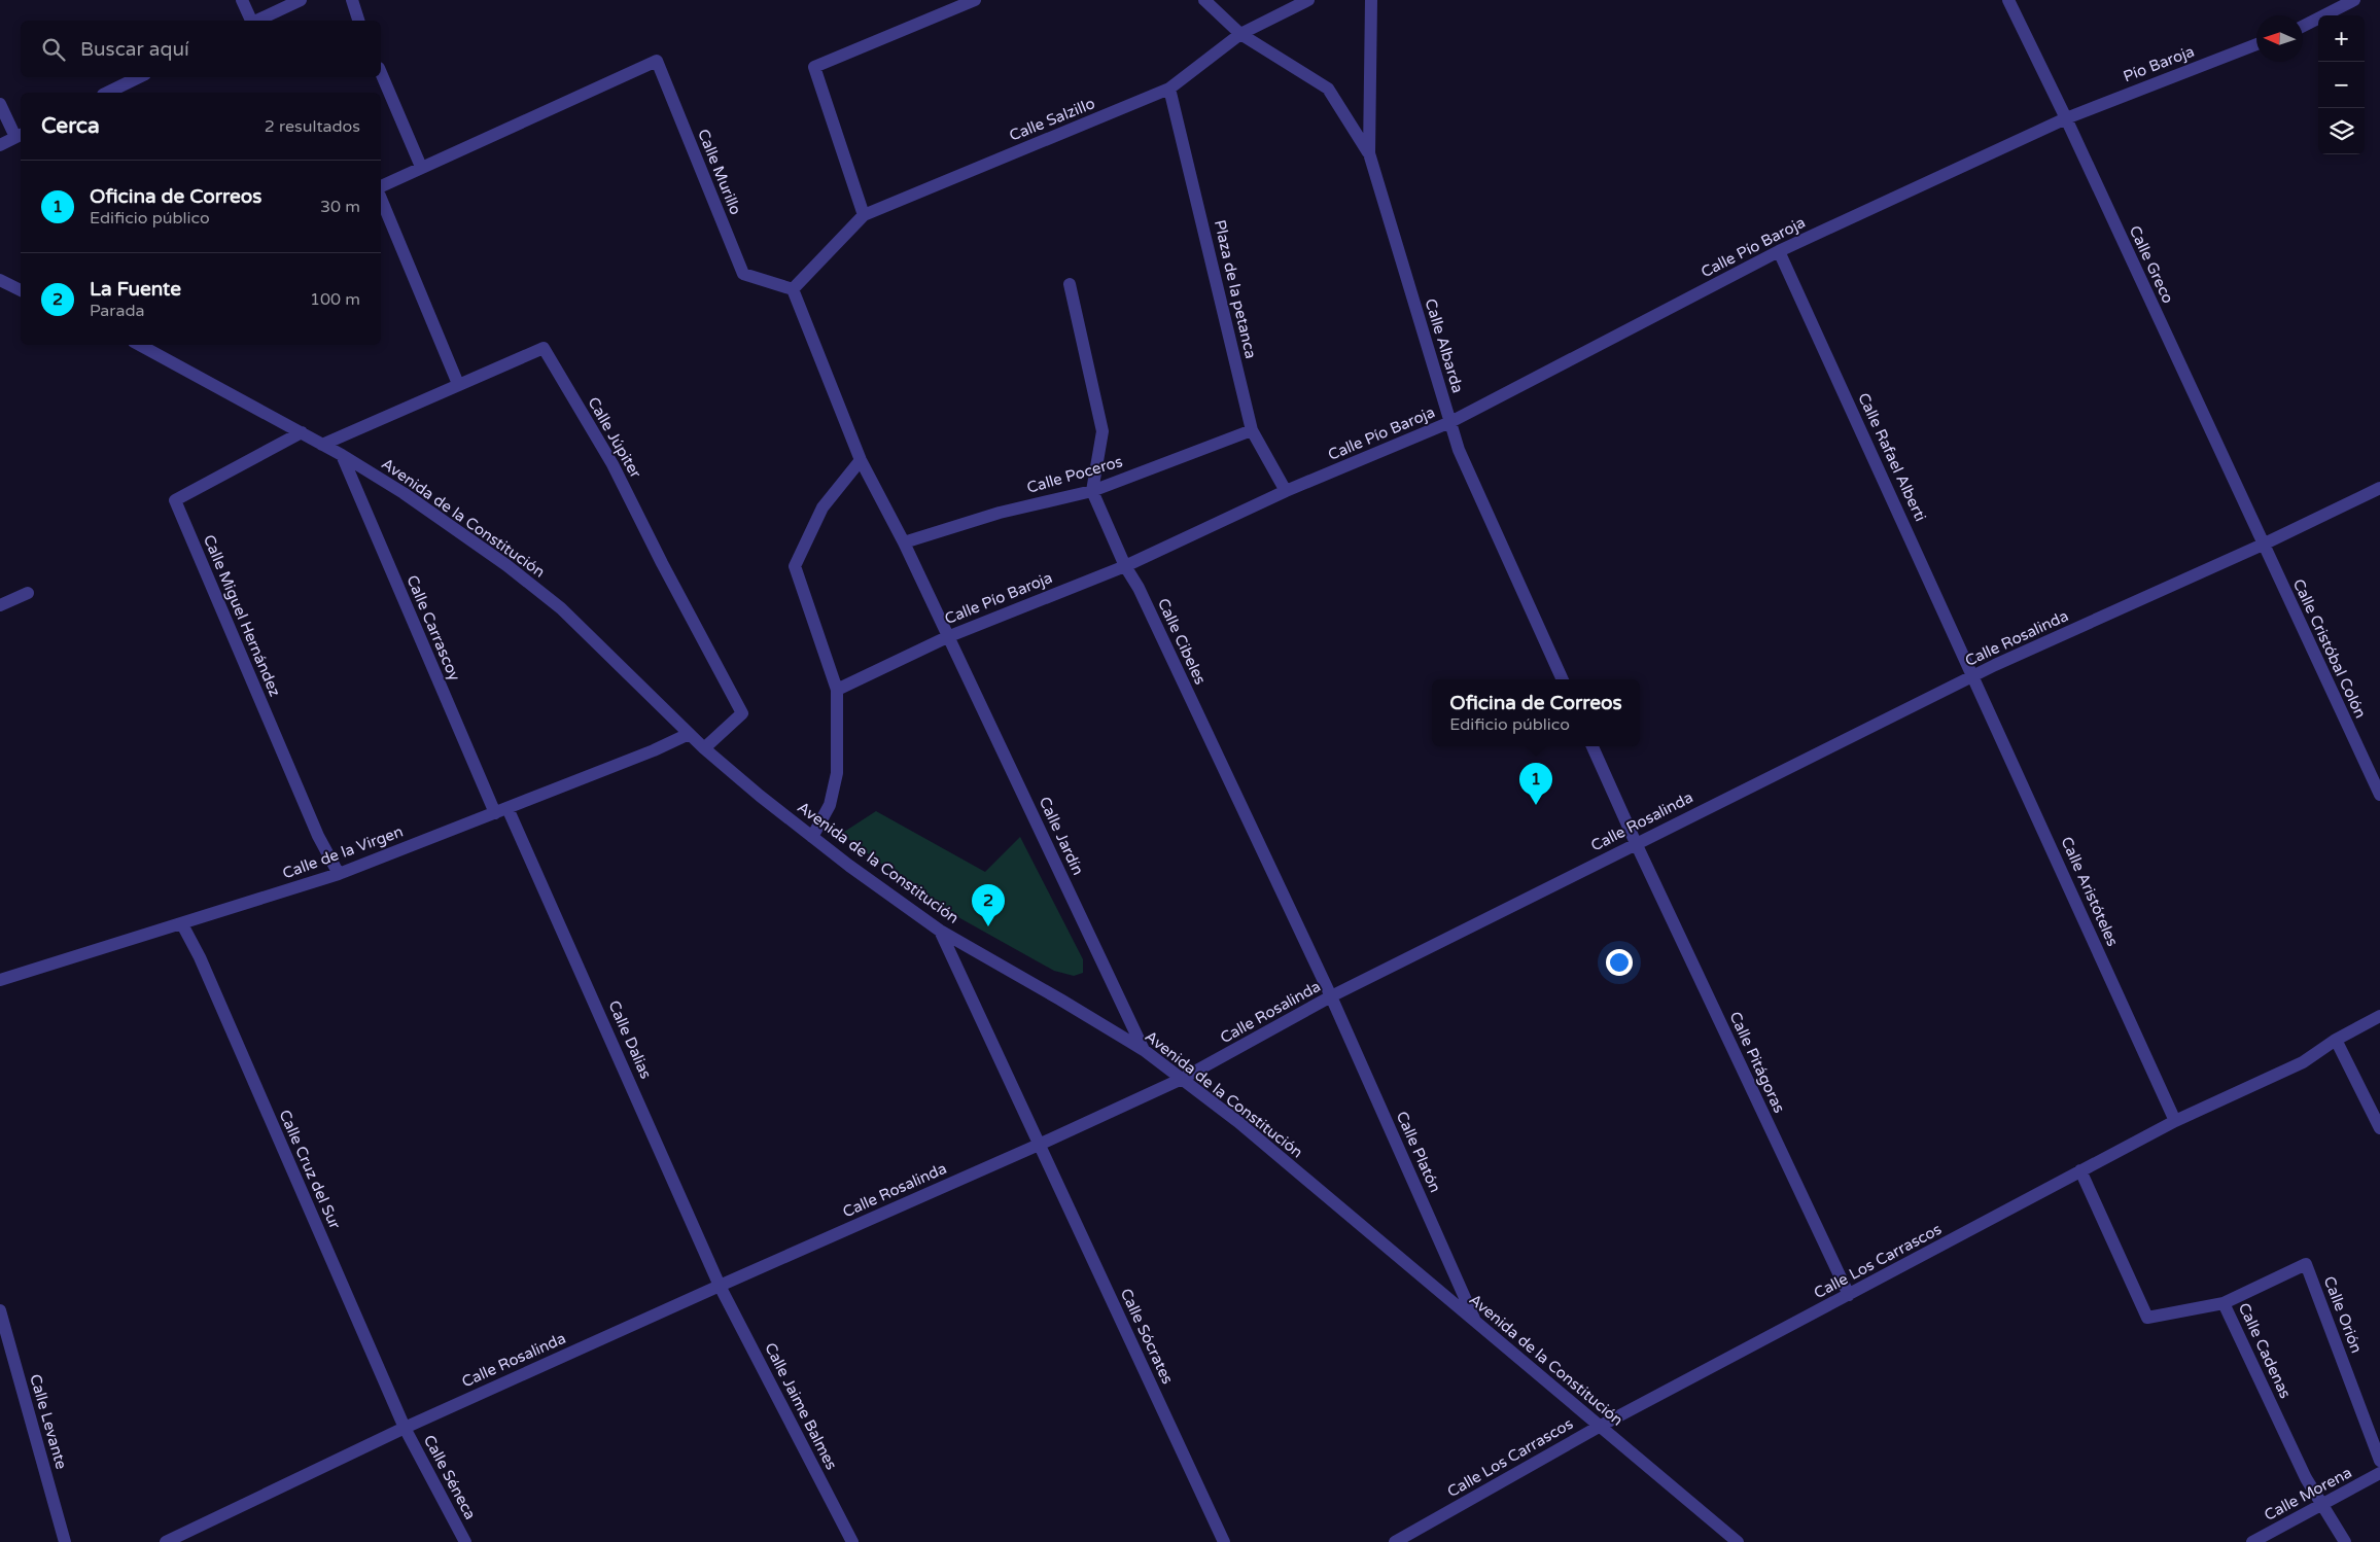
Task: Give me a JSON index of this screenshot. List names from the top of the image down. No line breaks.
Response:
{"streets":{"street":["Pío Baroja","Calle Salzillo","Calle Murillo","Calle Pío Baroja","Calle Greco","Plaza de la petanca","Calle Albarda","Calle Júpiter","Calle Rafael Alberti","Calle Poceros","Avenida de la Constitución","Calle Miguel Hernández","Calle Carrascoy","Calle Rosalinda","Calle Cibeles","Calle Cristóbal Colón","Calle Jardín","Calle de la Virgen","Calle Aristóteles","Calle Dalias","Calle Pitágoras","Calle Platón","Calle Cruz del Sur","Calle Los Carrascos","Calle Orión","Calle Sócrates","Calle Cadenas","Calle Jaime Balmes","Calle Levante","Calle Séneca","Calle Morena"]},"crossings":[["Pío Baroja","Calle Pío Baroja"],["Pío Baroja","Calle Greco"],["Calle Salzillo","Calle Murillo"],["Calle Salzillo","Plaza de la petanca"],["Calle Pío Baroja","Calle Greco"],["Calle Pío Baroja","Plaza de la petanca"],["Calle Pío Baroja","Calle Albarda"],["Calle Pío Baroja","Calle Rafael Alberti"],["Calle Pío Baroja","Calle Cibeles"],["Calle Pío Baroja","Calle Jardín"],["Calle Greco","Calle Rosalinda"],["Calle Greco","Calle Cristóbal Colón"],["Plaza de la petanca","Calle Poceros"],["Calle Júpiter","Avenida de la Constitución"],["Calle Rafael Alberti","Calle Rosalinda"],["Calle Rafael Alberti","Calle Aristóteles"],["Calle Poceros","Calle Cibeles"],["Calle Poceros","Calle Jardín"],["Avenida de la Constitución","Calle Miguel Hernández"],["Avenida de la Constitución","Calle Carrascoy"],["Avenida de la Constitución","Calle Rosalinda"],["Avenida de la Constitución","Calle Jardín"],["Avenida de la Constitución","Calle de la Virgen"],["Avenida de la Constitución","Calle Platón"],["Avenida de la Constitución","Calle Los Carrascos"],["Avenida de la Constitución","Calle Sócrates"],["Calle Miguel Hernández","Calle de la Virgen"],["Calle Carrascoy","Calle de la Virgen"],["Calle Carrascoy","Calle Dalias"],["Calle Rosalinda","Calle Cibeles"],["Calle Rosalinda","Calle Cristóbal Colón"],["Calle Rosalinda","Calle Aristóteles"],["Calle Rosalinda","Calle Dalias"],["Calle Rosalinda","Calle Pitágoras"],["Calle Rosalinda","Calle Platón"],["Calle Rosalinda","Calle Cruz del Sur"],["Calle Rosalinda","Calle Sócrates"],["Calle Rosalinda","Calle Jaime Balmes"],["Calle Rosalinda","Calle Séneca"],["Calle Cibeles","Calle Platón"],["Calle de la Virgen","Calle Dalias"],["Calle de la Virgen","Calle Cruz del Sur"],["Calle Aristóteles","Calle Los Carrascos"],["Calle Dalias","Calle Jaime Balmes"],["Calle Pitágoras","Calle Los Carrascos"],["Calle Cruz del Sur","Calle Séneca"],["Calle Los Carrascos","Calle Cadenas"],["Calle Orión","Calle Cadenas"],["Calle Cadenas","Calle Morena"]],"north":"left","page":{"map_buttons":["+","−"],"search":"Buscar aquí","heading":["Cerca","2 resultados"],"list":[{"mark":"1","name":"Oficina de Correos","note":"Edificio público","value":"30 m"},{"mark":"2","name":"La Fuente","note":"Parada","value":"100 m"}],"popup":["Oficina de Correos","Edificio público"],"pins":["1","2"]}}
